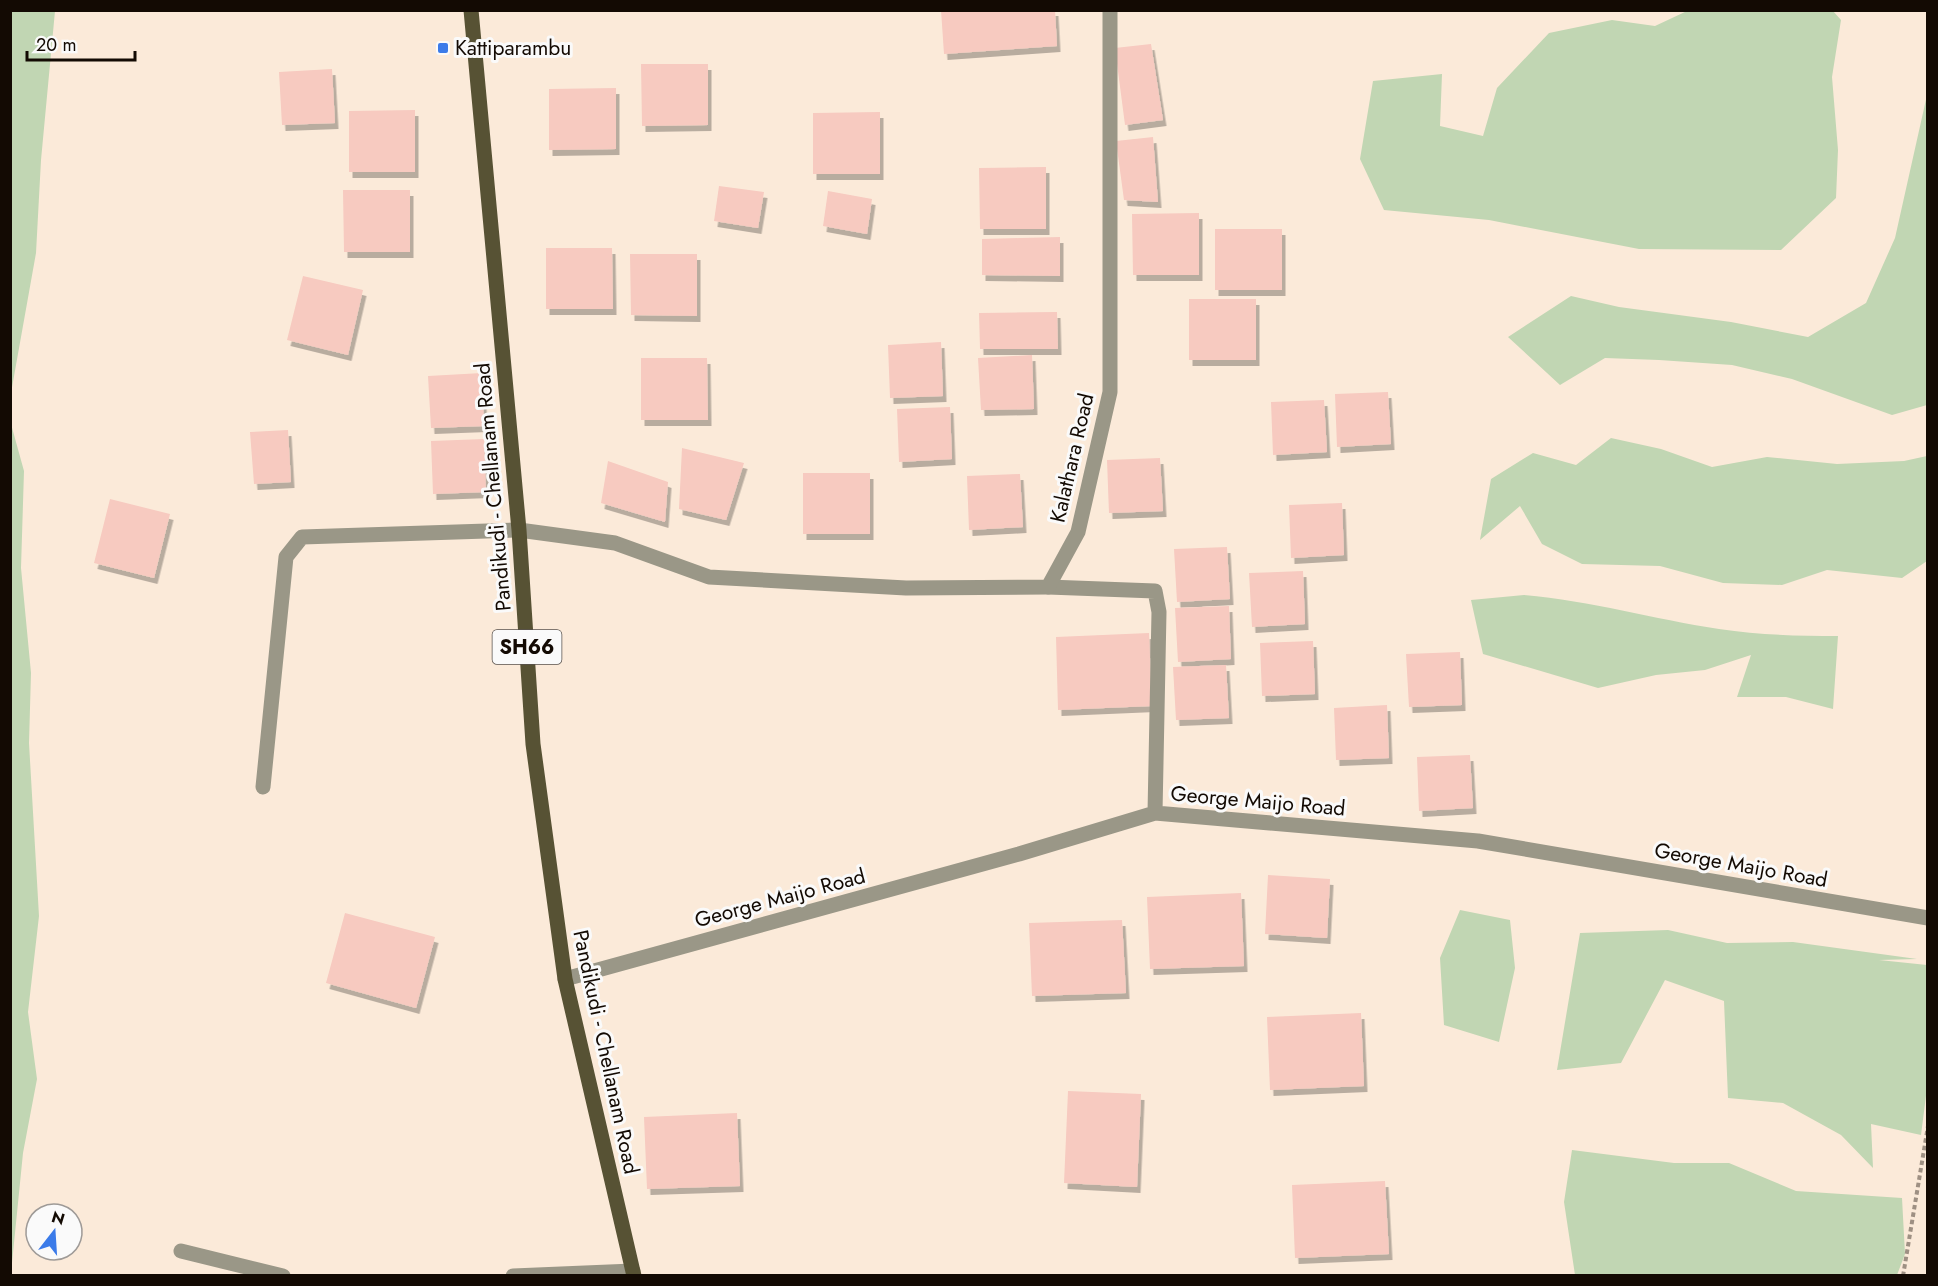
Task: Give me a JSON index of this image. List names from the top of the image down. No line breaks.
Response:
{"streets":{"main road":["Pandikudi - Chellanam Road","SH66"],"street":["Kalathara Road","George Maijo Road"]},"crossings":[["Pandikudi - Chellanam Road","George Maijo Road"]],"places":{"transit":["Kattiparambu"]},"scale_bar":"20 m","north":"top"}
